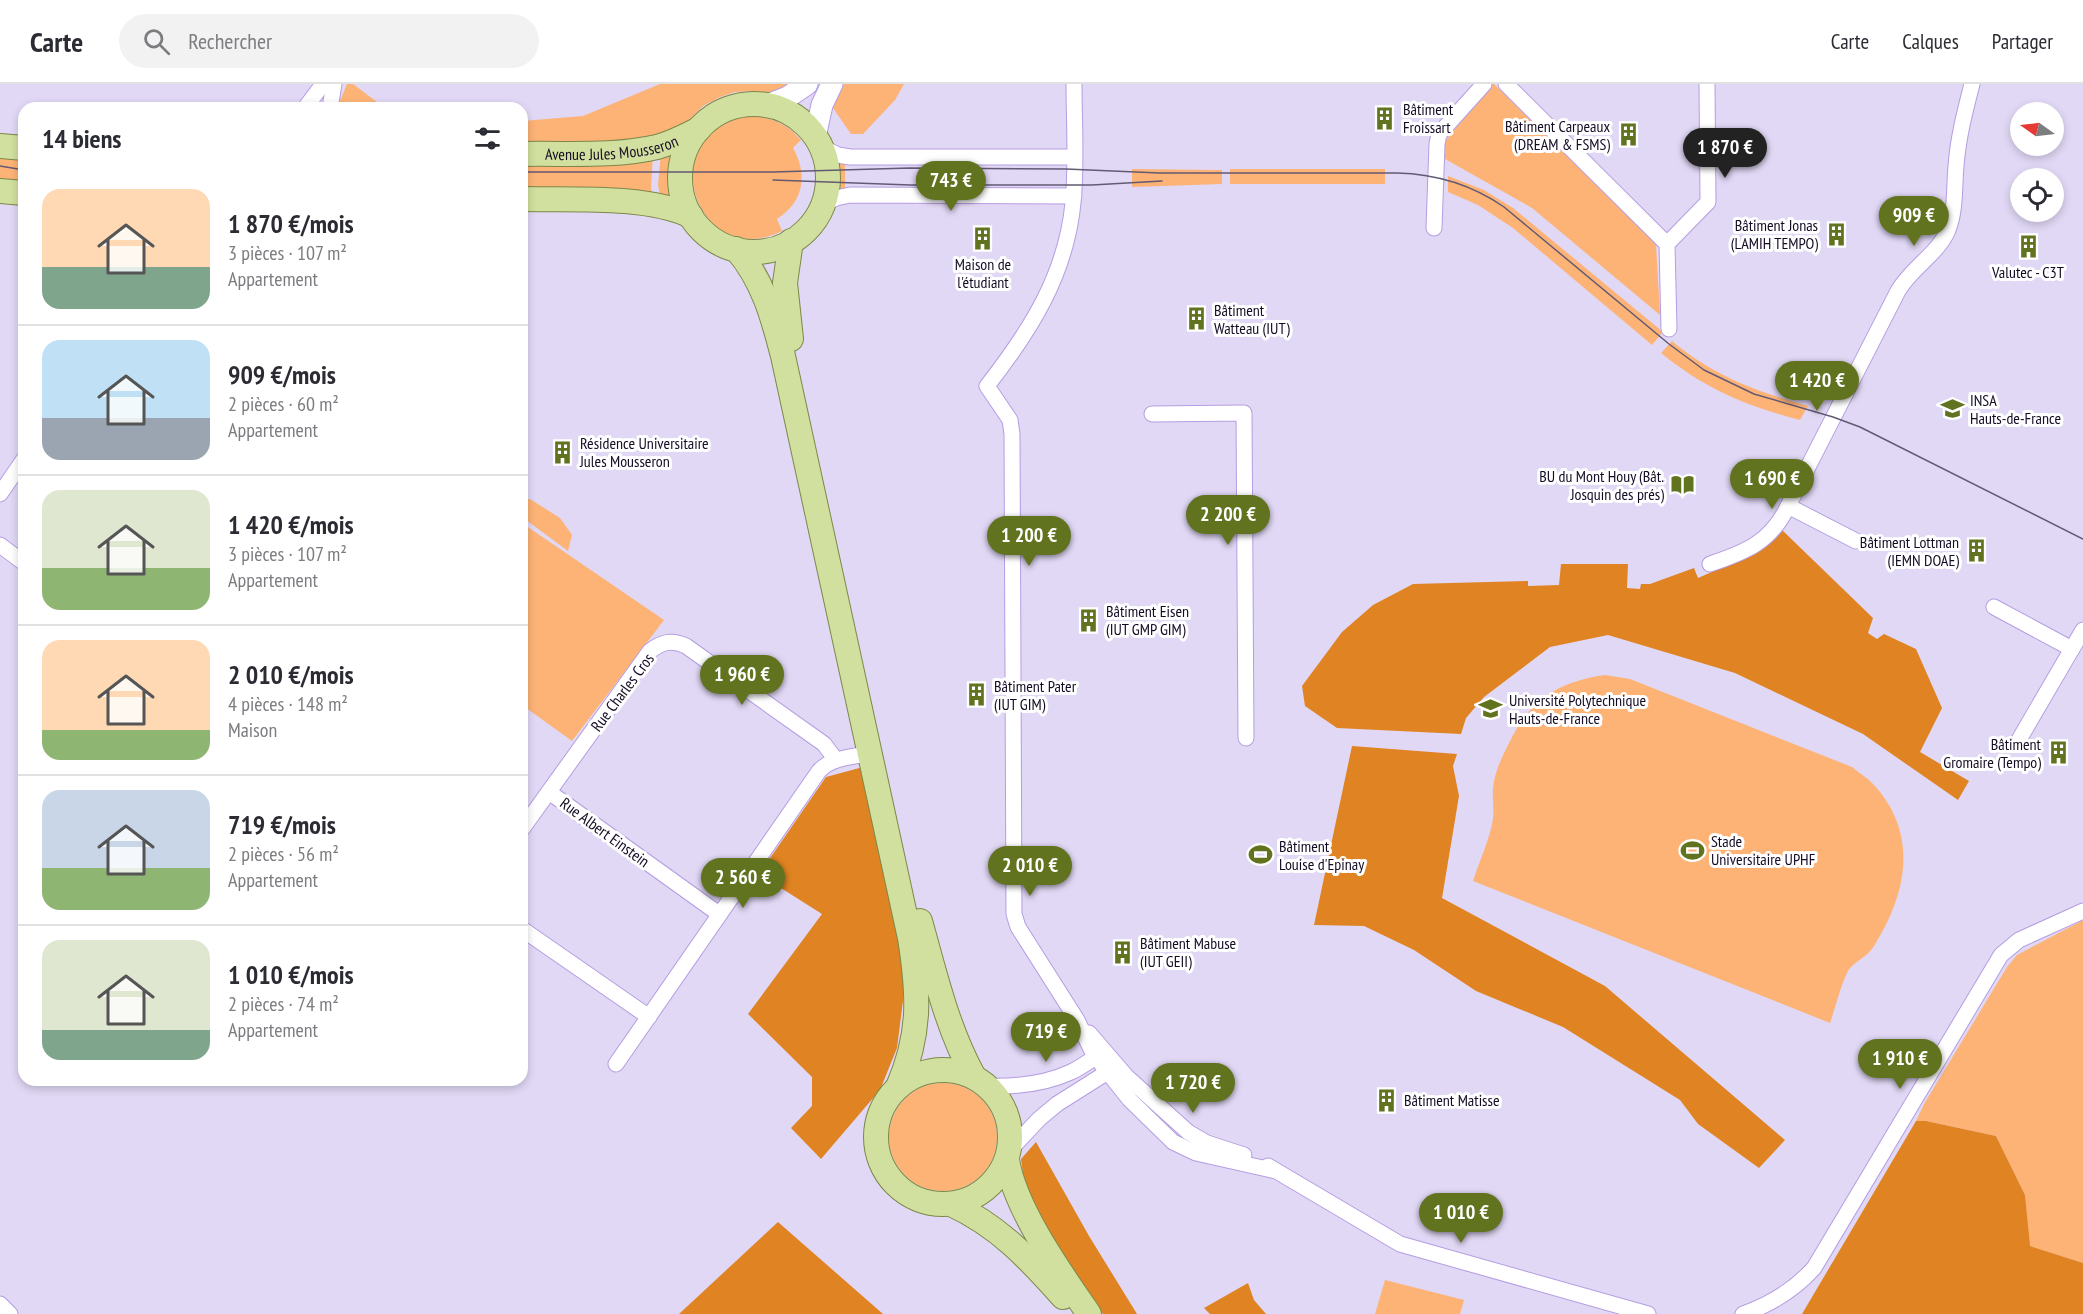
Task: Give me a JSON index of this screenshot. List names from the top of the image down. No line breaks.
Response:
{"streets":{"main road":["Avenue Jules Mousseron"],"street":["Rue Charles Cros","Rue Albert Einstein"]},"crossings":[["Rue Charles Cros","Rue Albert Einstein"]],"places":{"building":["Bâtiment Froissart","Bâtiment Carpeaux (DREAM & FSMS)","Bâtiment Jonas (LAMIH TEMPO)","Maison de l'étudiant","Valutec - C3T","Bâtiment Watteau (IUT)","Résidence Universitaire Jules Mousseron","Bâtiment Lottman (IEMN DOAE)","Bâtiment Eisen (IUT GMP GIM)","Bâtiment Pater (IUT GIM)","Bâtiment Gromaire (Tempo)","Bâtiment Mabuse (IUT GEII)","Bâtiment Matisse"],"school or university":["INSA Hauts-de-France","Université Polytechnique Hauts-de-France"],"library":["BU du Mont Houy (Bât. Josquin des prés)"],"sports":["Stade Universitaire UPHF","Bâtiment Louise d'Epinay"]},"north":"left","page":{"header":"Carte","search":"Rechercher","nav":["Carte","Calques","Partager"],"heading":"14 biens","price":["1 870 €","743 €","909 €","1 420 €","1 690 €","2 200 €","1 200 €","1 960 €","2 010 €","2 560 €","719 €","1 910 €","1 720 €","1 010 €"],"list":[{"name":"1 870 €/mois","note":"3 pièces · 107 m² · Appartement"},{"name":"909 €/mois","note":"2 pièces · 60 m² · Appartement"},{"name":"1 420 €/mois","note":"3 pièces · 107 m² · Appartement"},{"name":"2 010 €/mois","note":"4 pièces · 148 m² · Maison"},{"name":"719 €/mois","note":"2 pièces · 56 m² · Appartement"},{"name":"1 010 €/mois","note":"2 pièces · 74 m² · Appartement"}]}}
